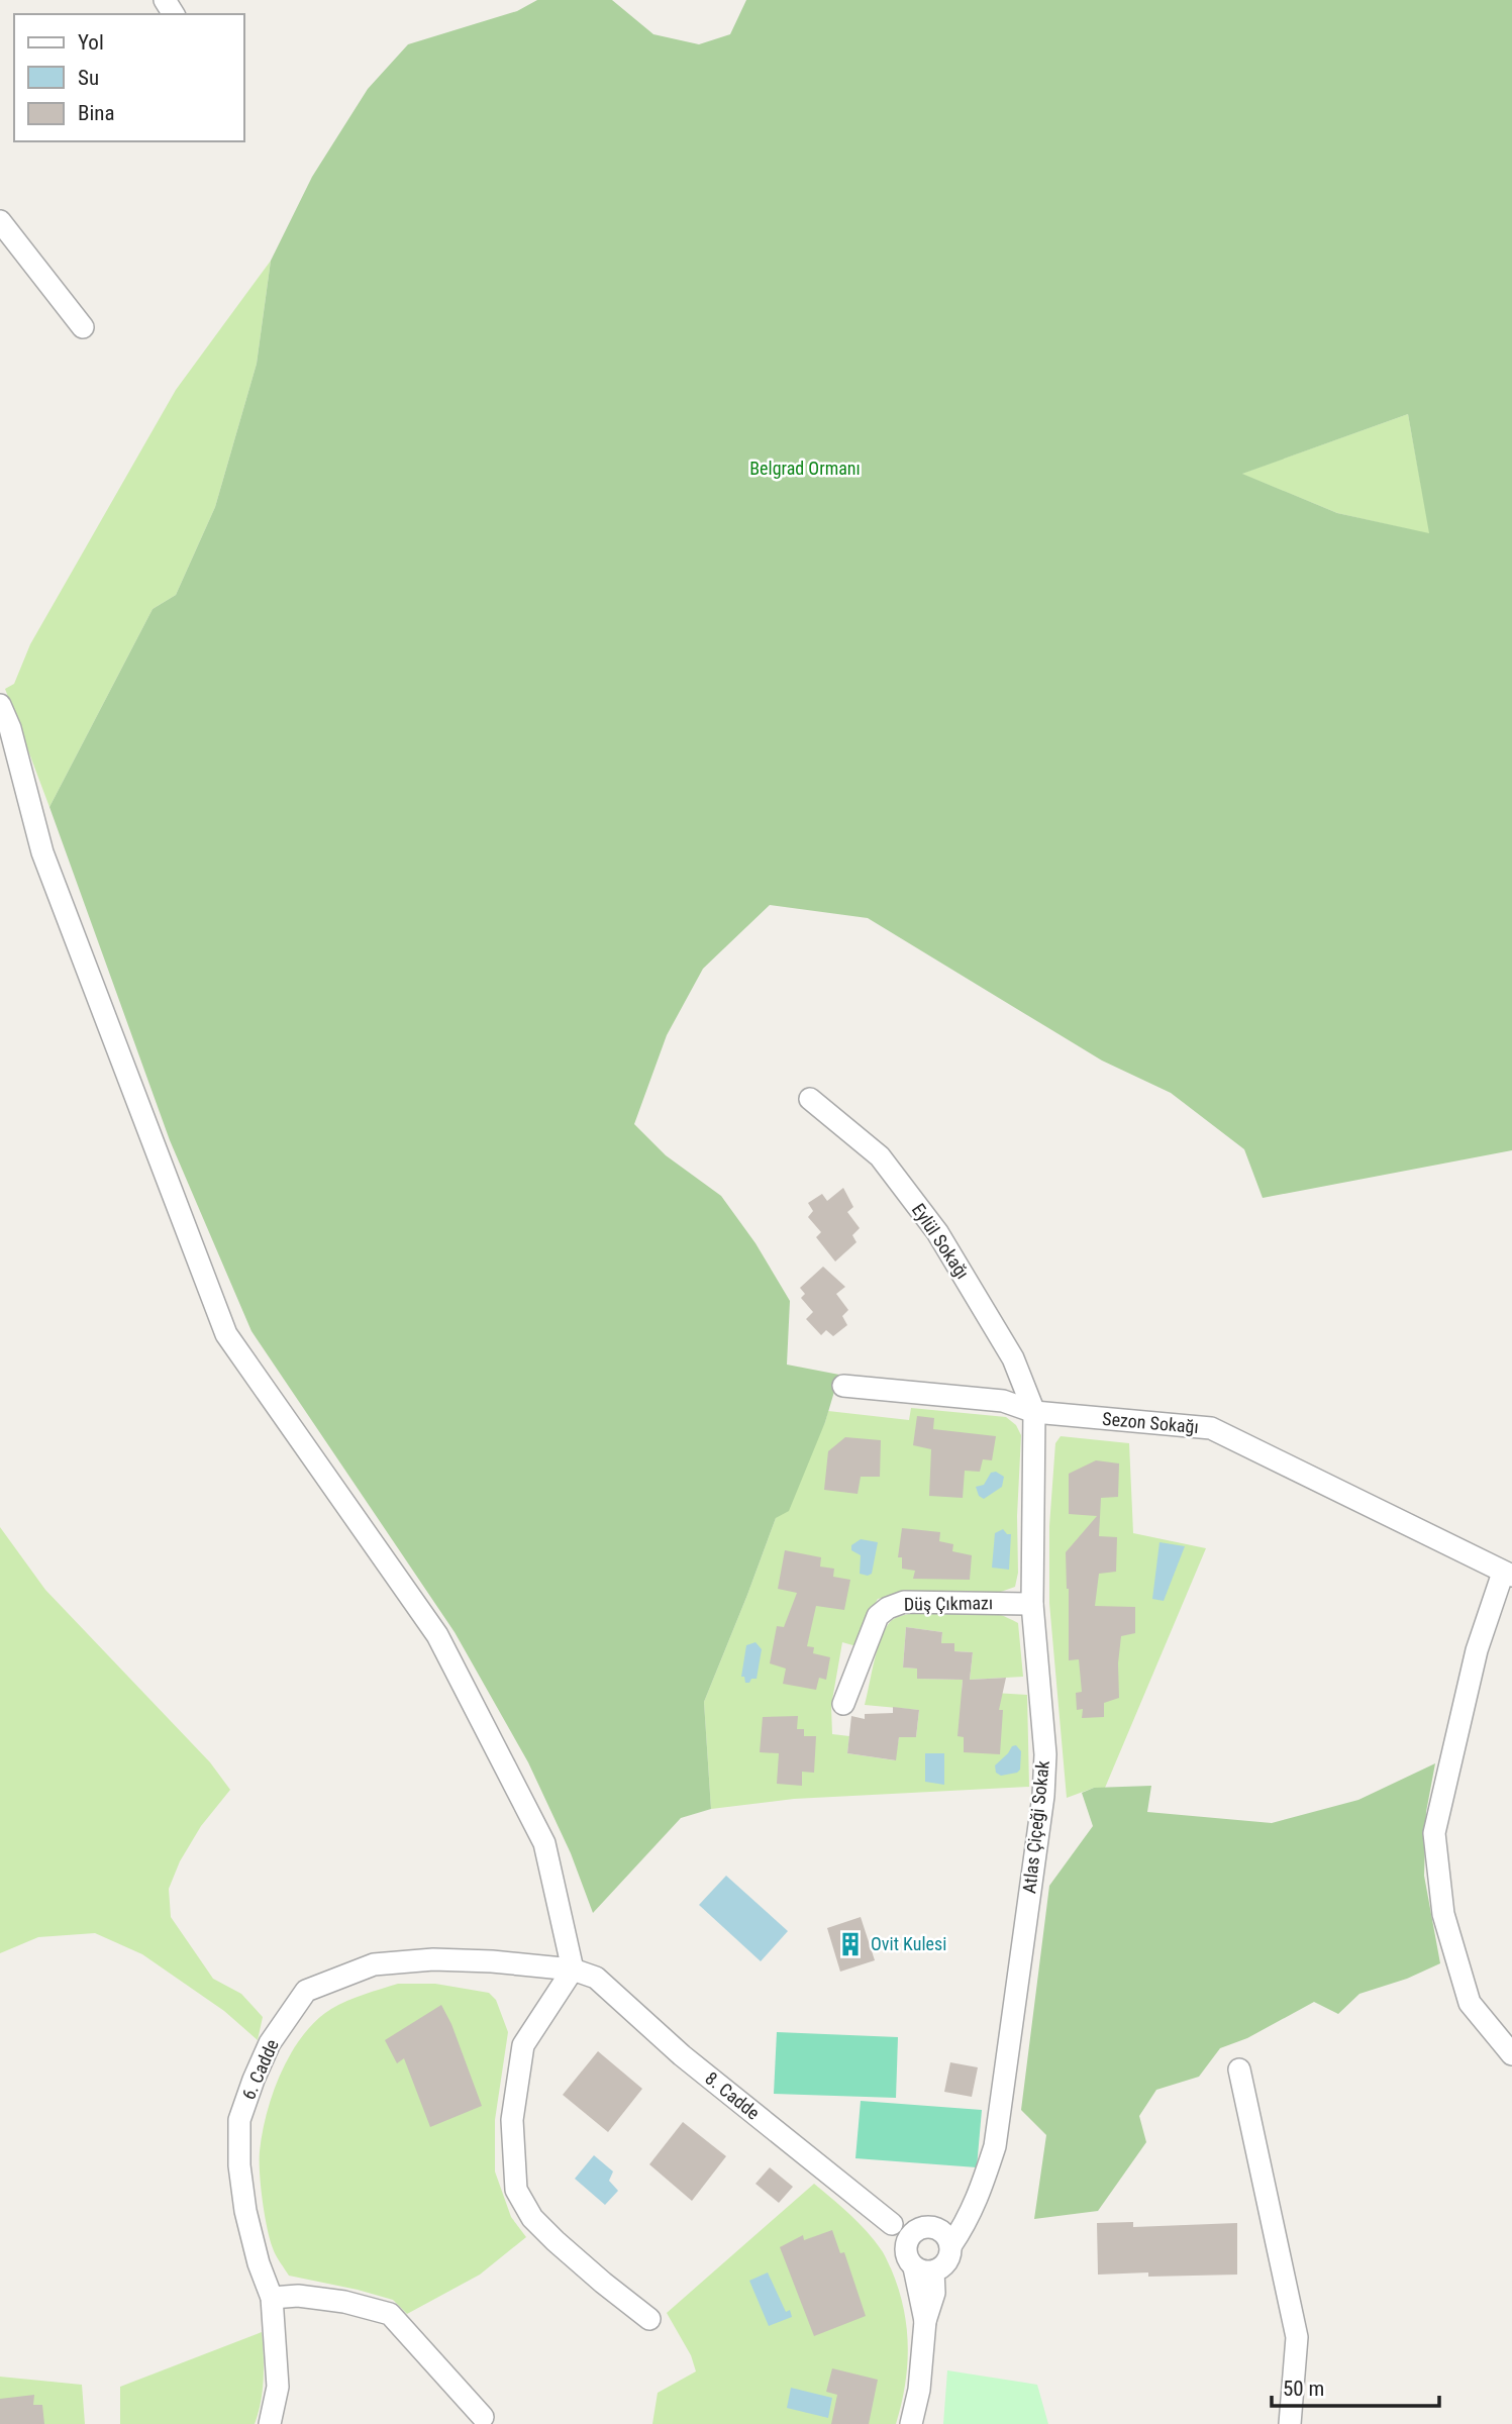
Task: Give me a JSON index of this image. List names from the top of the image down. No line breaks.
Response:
{"streets":{"street":["Eylül Sokağı","Sezon Sokağı","Düş Çıkmazı","Atlas Çiçeği Sokak","6. Cadde","8. Cadde"]},"crossings":[["Eylül Sokağı","Sezon Sokağı"],["Eylül Sokağı","Atlas Çiçeği Sokak"],["Sezon Sokağı","Atlas Çiçeği Sokak"],["Düş Çıkmazı","Atlas Çiçeği Sokak"],["6. Cadde","8. Cadde"]],"parks":["Belgrad Ormanı"],"places":{"building":["Ovit Kulesi"]},"legend":["Yol","Su","Bina"],"scale_bar":"50 m"}
